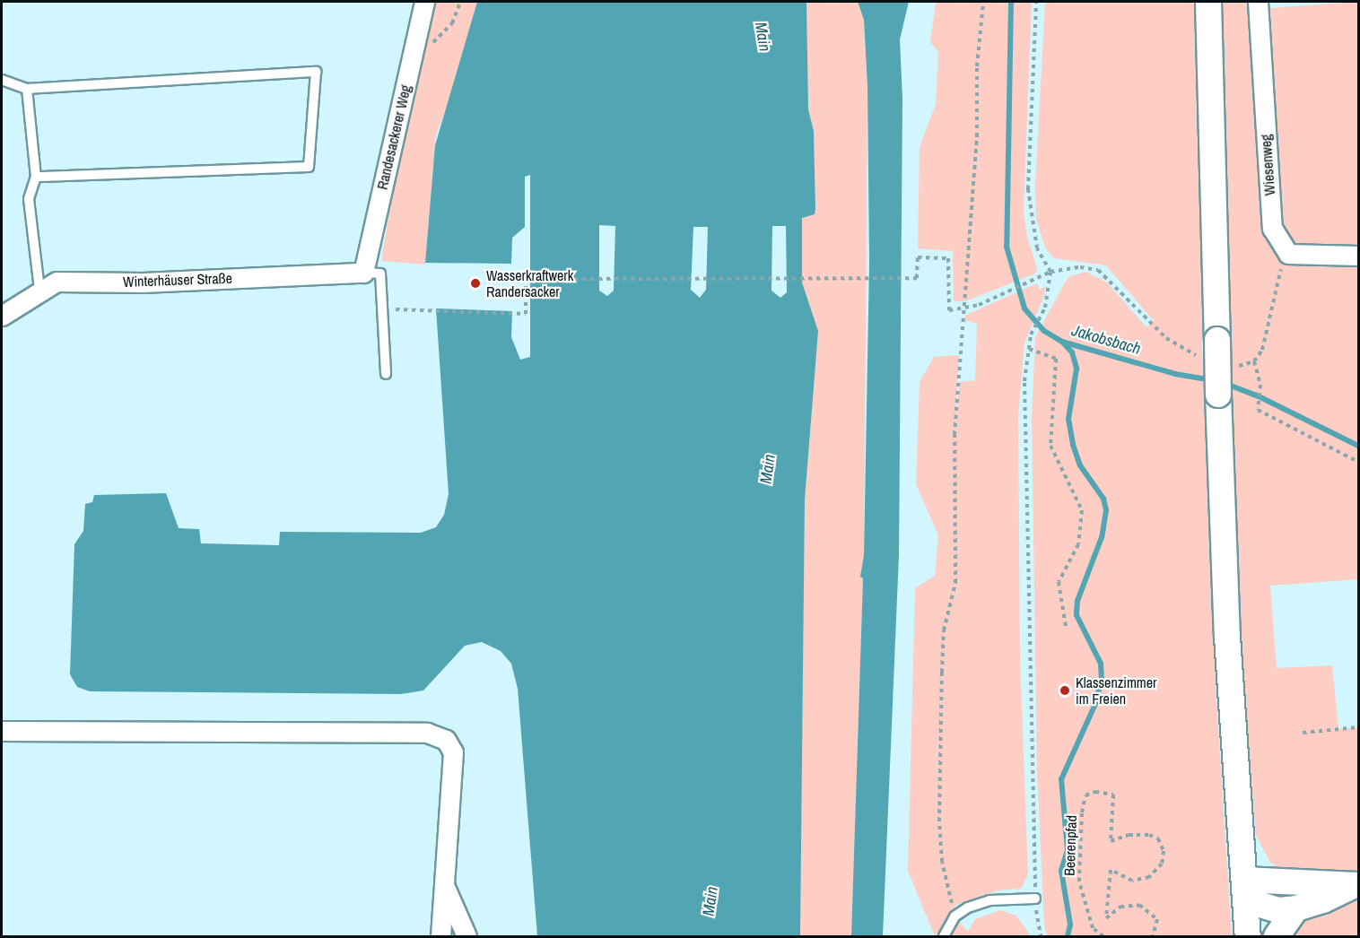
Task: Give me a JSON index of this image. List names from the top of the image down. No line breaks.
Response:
{"streets":{"street":["Randesackerer Weg","Wiesenweg","Winterhäuser Straße"],"path":["Beerenpfad"]},"crossings":[["Randesackerer Weg","Winterhäuser Straße"]],"water":["Main","Jakobsbach"],"places":["Wasserkraftwerk Randersacker","Klassenzimmer im Freien"]}
